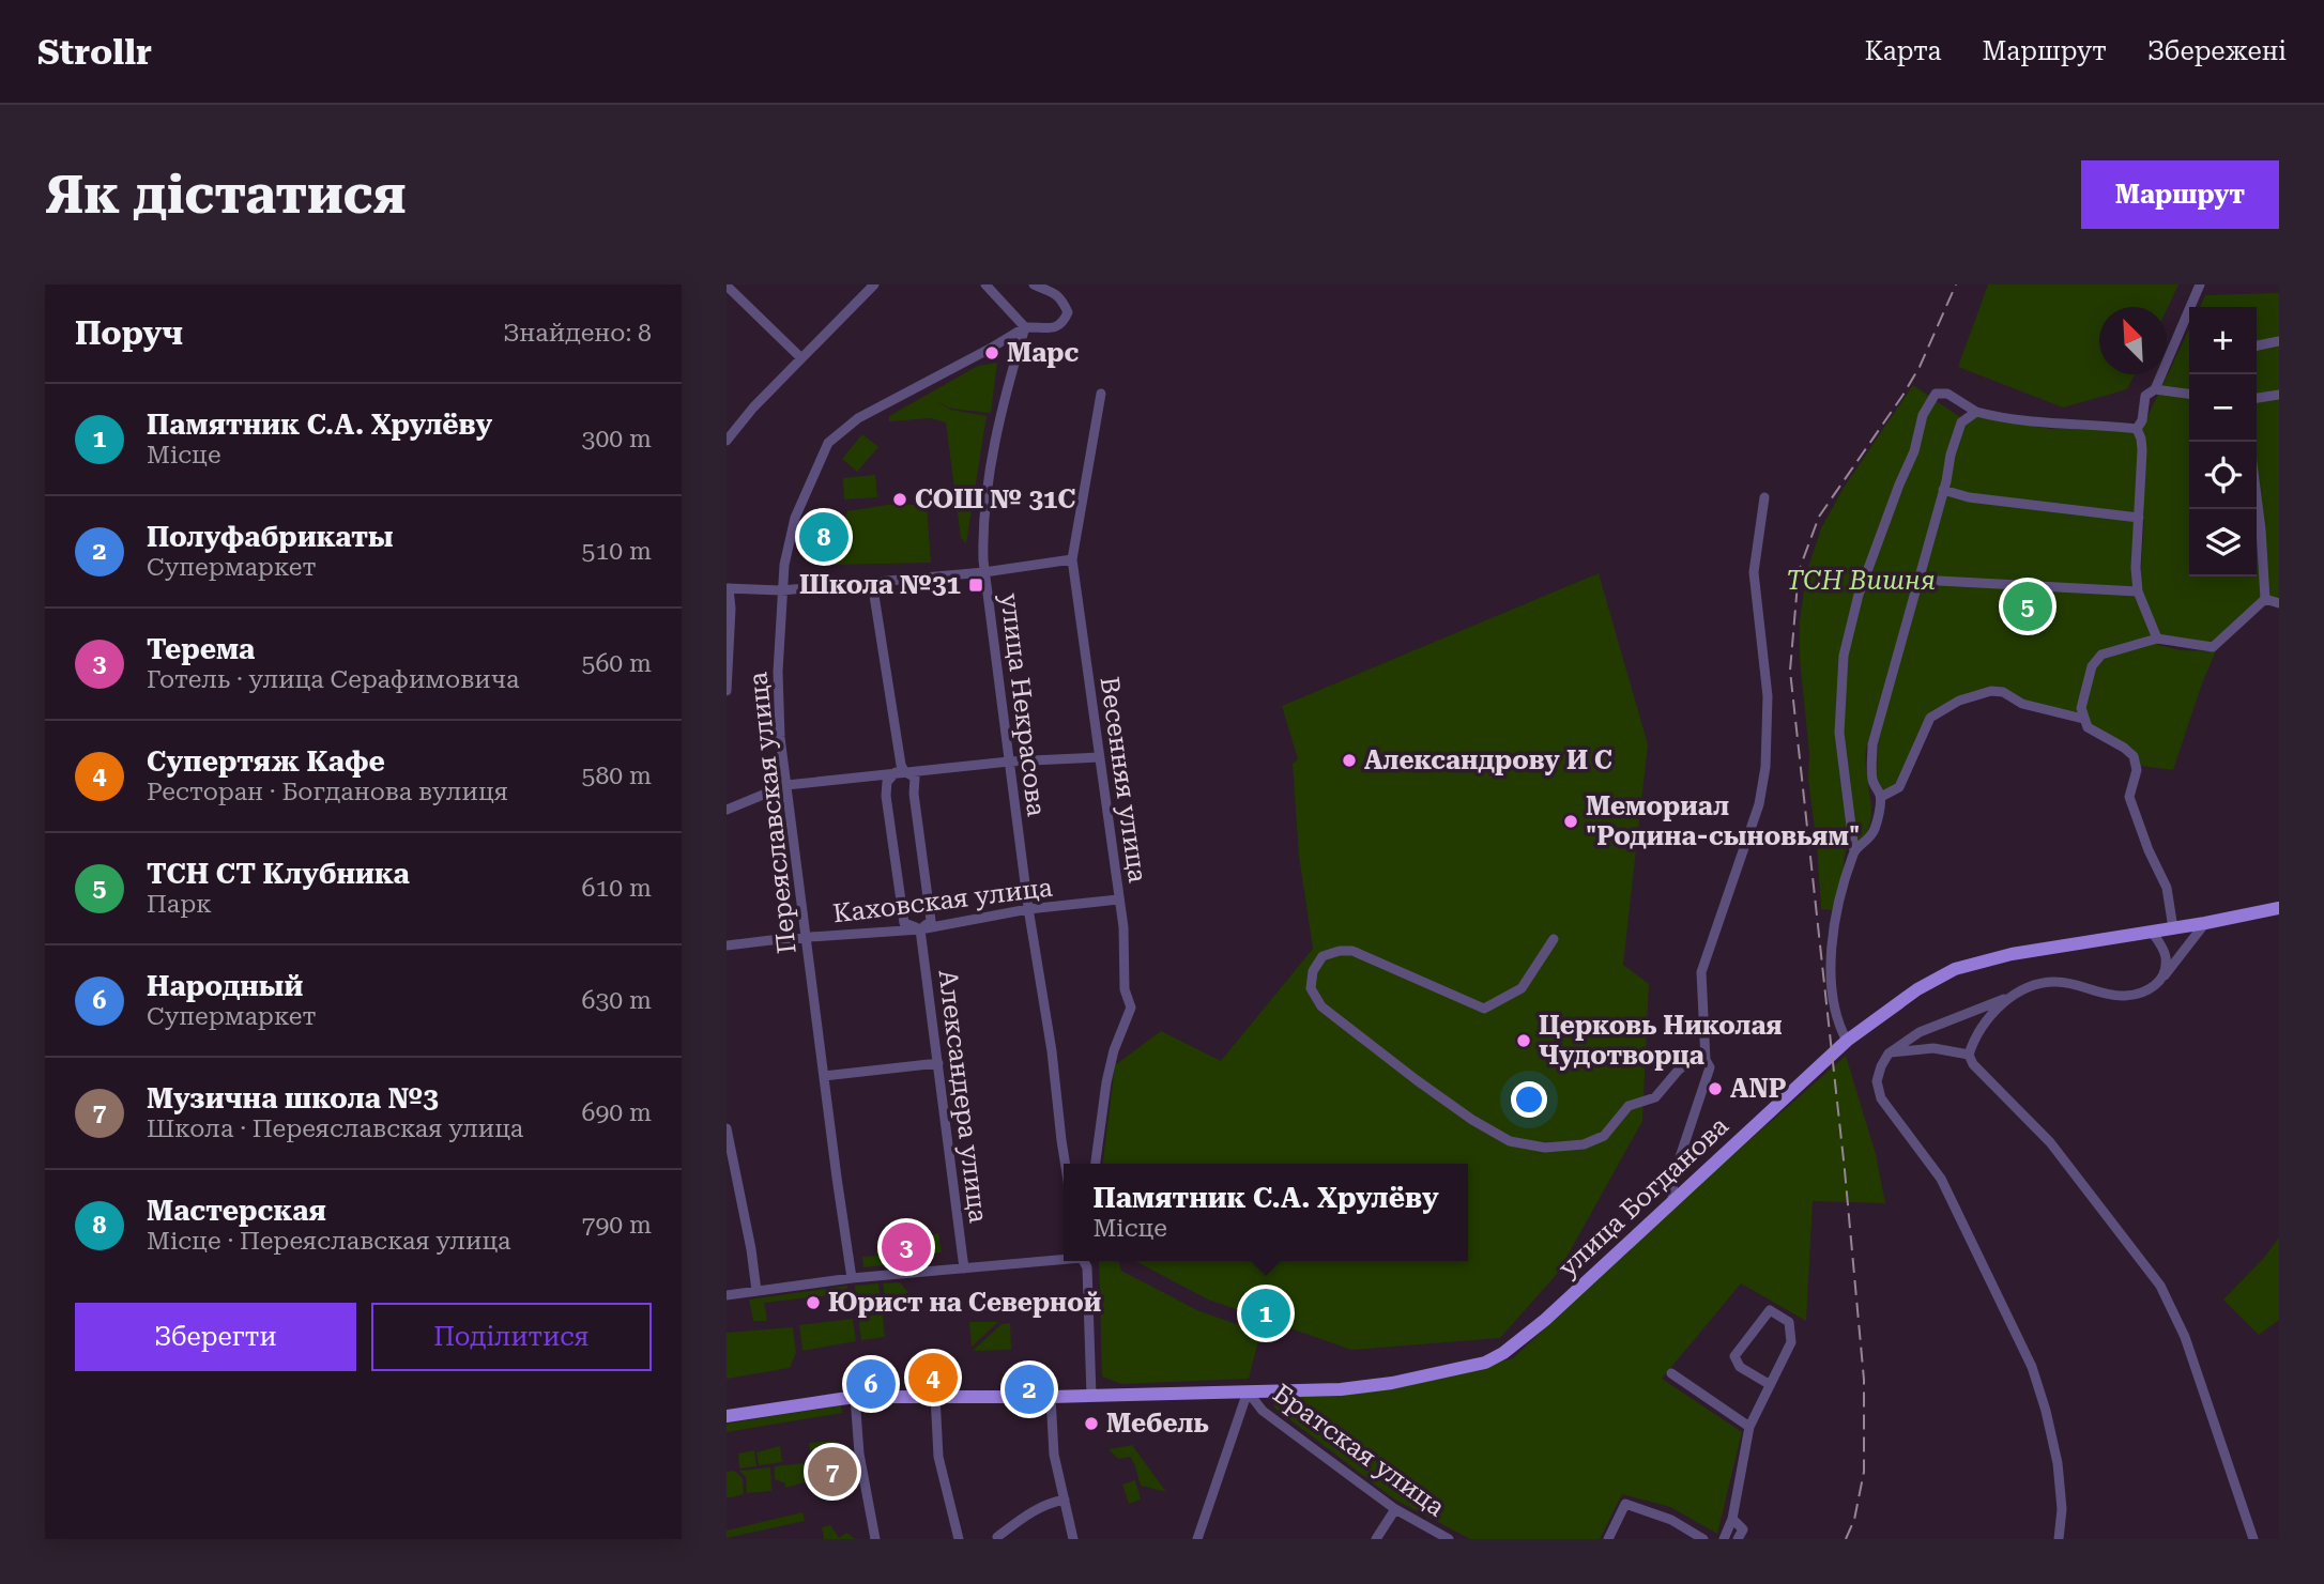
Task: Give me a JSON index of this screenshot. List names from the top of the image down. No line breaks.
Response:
{"streets":{"main road":["улица Богданова"],"street":["улица Некрасова","Весенняя улица","Переяславская улица","Каховская улица","Александера улица","Братская улица"]},"crossings":[["улица Некрасова","Переяславская улица"],["улица Некрасова","Каховская улица"],["Весенняя улица","Каховская улица"],["Переяславская улица","Каховская улица"],["Каховская улица","Александера улица"],["улица Богданова","Братская улица"]],"parks":["ТСН Вишня"],"places":{"other":["Марс","СОШ № 31С","Александрову И С","Мемориал \"Родина-сыновьям\"","Церковь Николая Чудотворца","ANP","Юрист на Северной","Мебель"],"transit":["Школа №31"]},"north":"top left","page":{"header":"Strollr","nav":["Карта","Маршрут","Збережені"],"buttons":["Маршрут",["Зберегти","Поділитися"]],"title":"Як дістатися","heading":["Поруч","Знайдено: 8"],"map_buttons":["+","−"],"list":[{"mark":"1","name":"Памятник С.А. Хрулёву","note":"Місце","value":"300 m"},{"mark":"2","name":"Полуфабрикаты","note":"Супермаркет","value":"510 m"},{"mark":"3","name":"Терема","note":"Готель · улица Серафимовича","value":"560 m"},{"mark":"4","name":"Супертяж Кафе","note":"Ресторан · Богданова вулиця","value":"580 m"},{"mark":"5","name":"ТСН СТ Клубника","note":"Парк","value":"610 m"},{"mark":"6","name":"Народный","note":"Супермаркет","value":"630 m"},{"mark":"7","name":"Музична школа №3","note":"Школа · Переяславская улица","value":"690 m"},{"mark":"8","name":"Мастерская","note":"Місце · Переяславская улица","value":"790 m"}],"pins":["8","5","3","1","4","6","2","7"],"popup":["Памятник С.А. Хрулёву","Місце"]}}
